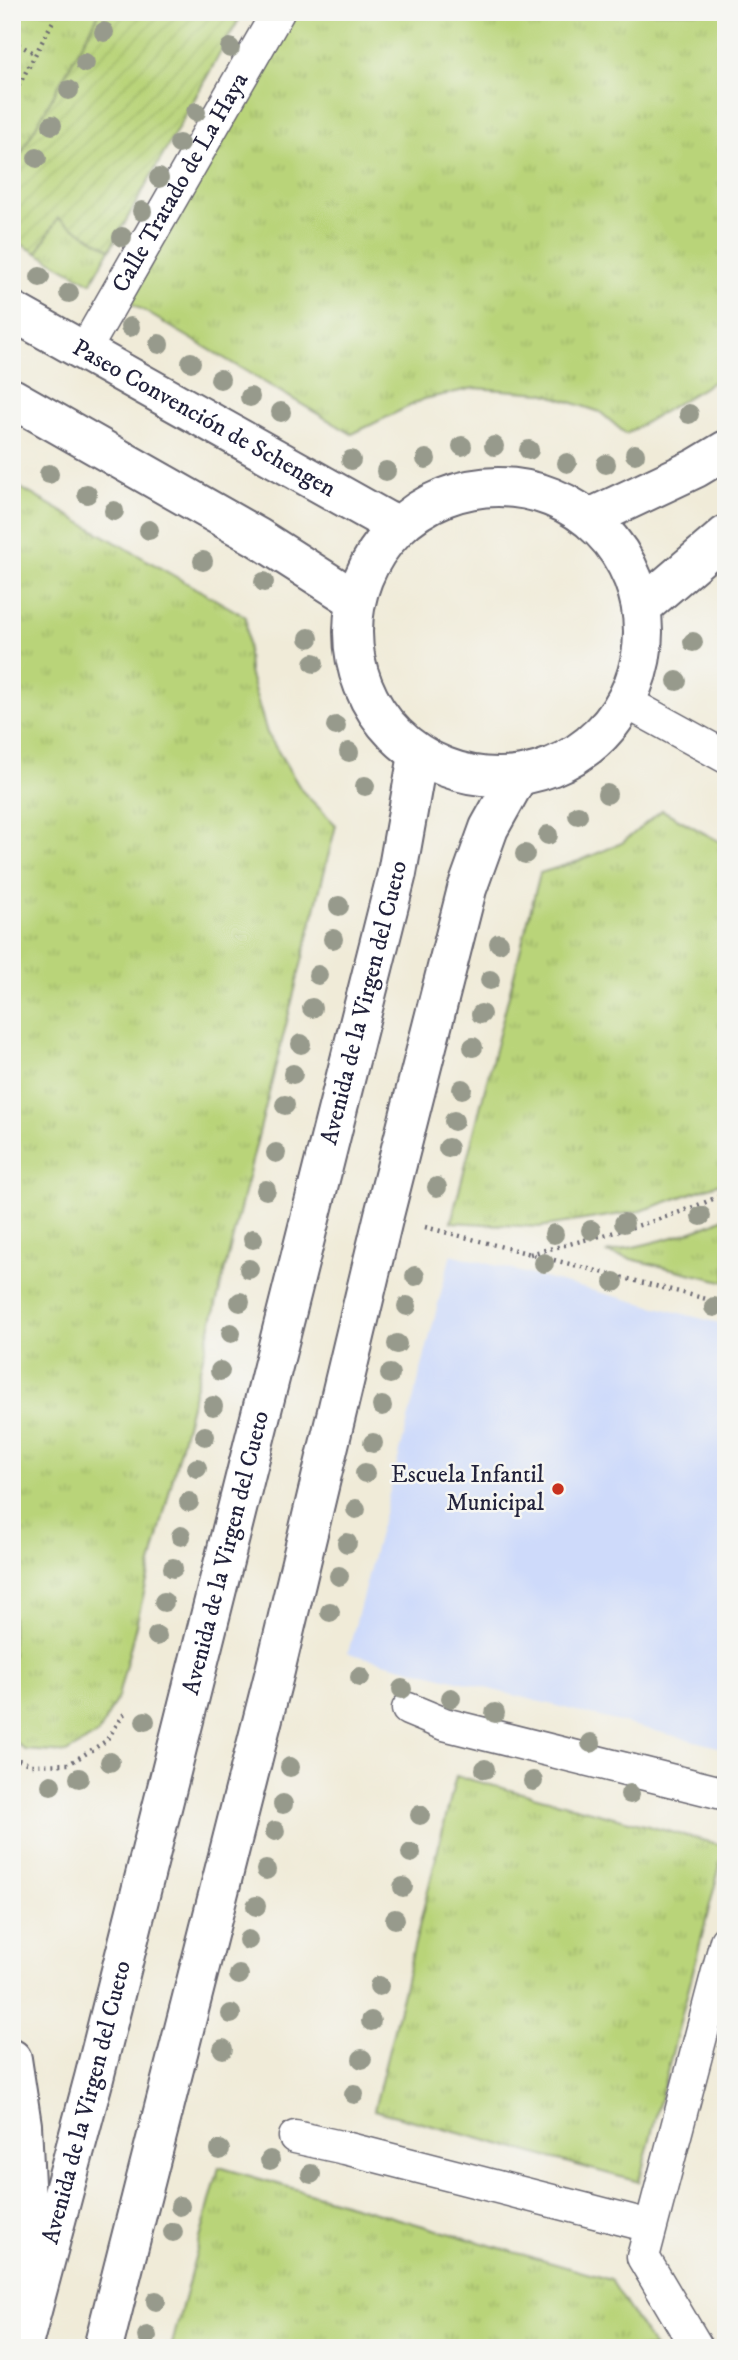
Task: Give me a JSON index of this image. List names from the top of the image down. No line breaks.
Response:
{"streets":{"main road":["Paseo Convención de Schengen","Avenida de la Virgen del Cueto"],"street":["Calle Tratado de La Haya"]},"crossings":[["Calle Tratado de La Haya","Paseo Convención de Schengen"]],"places":["Escuela Infantil Municipal"]}
